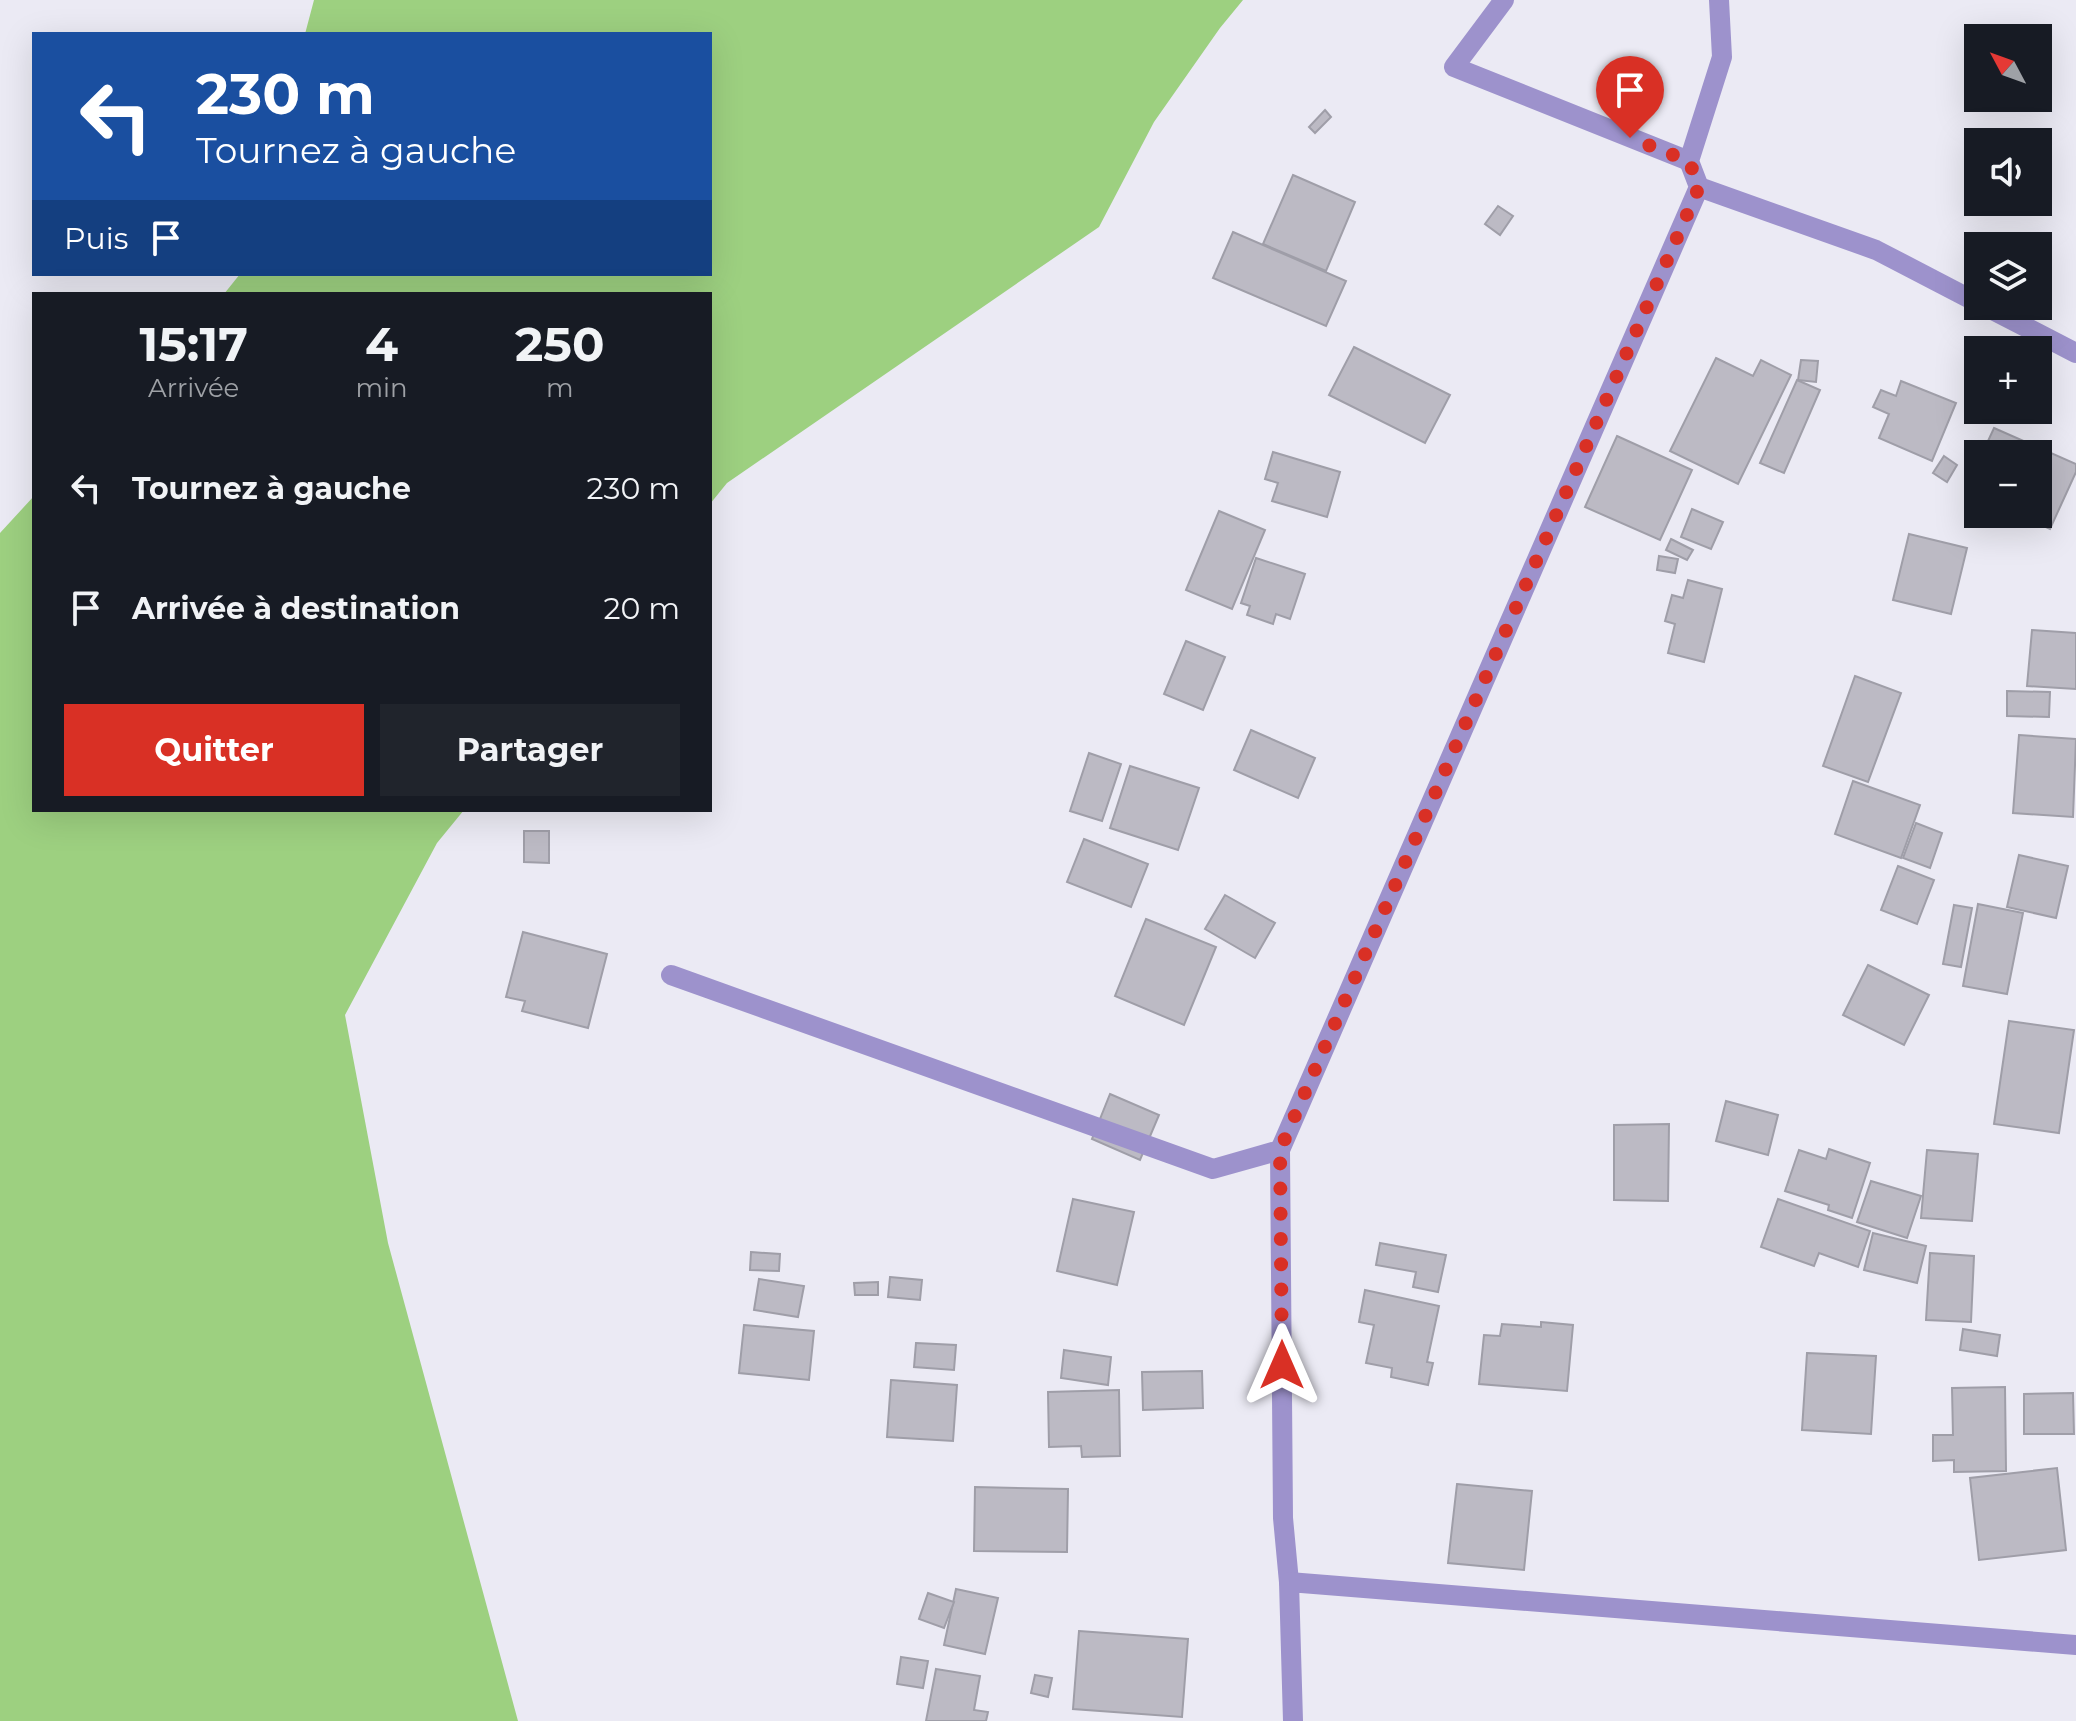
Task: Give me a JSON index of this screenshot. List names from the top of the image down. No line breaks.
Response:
{"north":"top left","page":{"map_buttons":["+","−"],"turn":["230 m","Tournez à gauche"],"then":"Puis","eta":["15:17","Arrivée","4","min","250","m"],"list":[{"name":"Tournez à gauche","value":"230 m"},{"name":"Arrivée à destination","value":"20 m"}],"buttons":["Quitter","Partager"]}}
